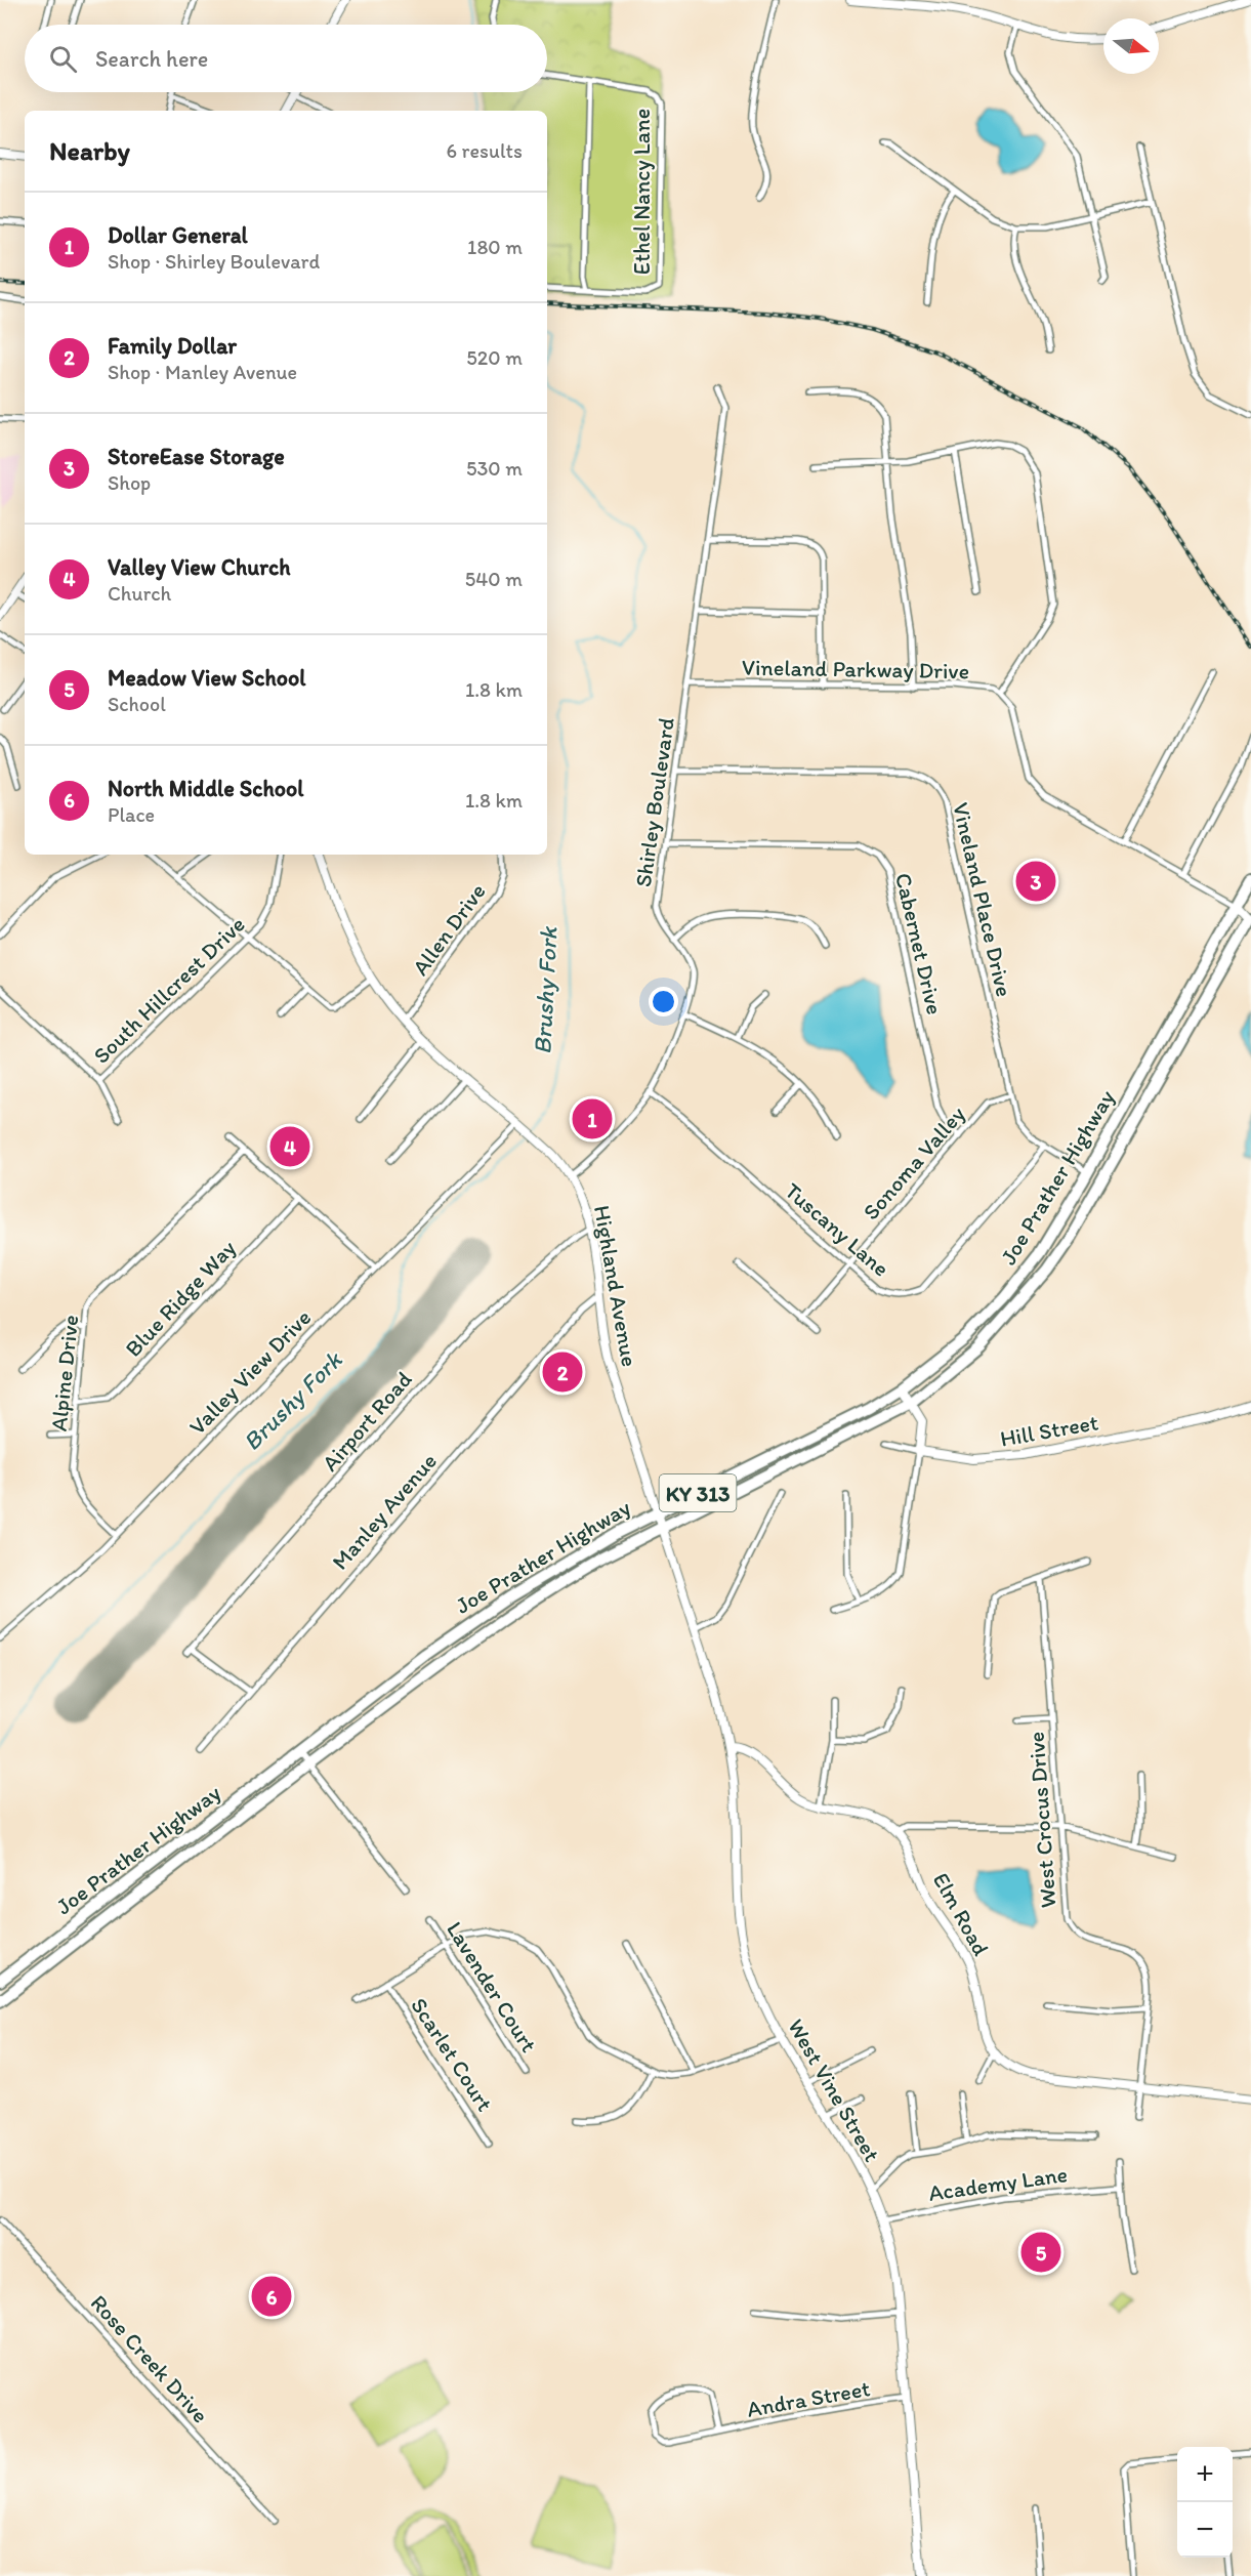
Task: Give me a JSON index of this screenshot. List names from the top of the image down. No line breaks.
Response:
{"streets":{"highway":["Joe Prather Highway","KY 313"],"main road":["Highland Avenue","Hill Street","Elm Road","West Vine Street"],"street":["Ethel Nancy Lane","Vineland Parkway Drive","Shirley Boulevard","Vineland Place Drive","Allen Drive","Cabernet Drive","South Hillcrest Drive","Sonoma Valley","Tuscany Lane","Blue Ridge Way","Valley View Drive","Alpine Drive","Airport Road","Manley Avenue","West Crocus Drive","Lavender Court","Scarlet Court","Academy Lane","Rose Creek Drive","Andra Street"]},"crossings":[["Vineland Parkway Drive","Shirley Boulevard"],["Vineland Parkway Drive","Joe Prather Highway"],["Shirley Boulevard","Vineland Place Drive"],["Shirley Boulevard","Cabernet Drive"],["Shirley Boulevard","Tuscany Lane"],["Shirley Boulevard","Highland Avenue"],["Vineland Place Drive","Sonoma Valley"],["Vineland Place Drive","Joe Prather Highway"],["Vineland Place Drive","Tuscany Lane"],["Allen Drive","Highland Avenue"],["Cabernet Drive","Sonoma Valley"],["Sonoma Valley","Tuscany Lane"],["Joe Prather Highway","Highland Avenue"],["Highland Avenue","Valley View Drive"],["Highland Avenue","Airport Road"],["Highland Avenue","Manley Avenue"],["Highland Avenue","West Vine Street"],["Blue Ridge Way","Alpine Drive"],["Valley View Drive","Alpine Drive"],["Airport Road","Manley Avenue"],["Elm Road","West Vine Street"],["West Vine Street","Academy Lane"],["West Vine Street","Andra Street"]],"water":["Brushy Fork"],"north":"right","page":{"search":"Search here","heading":["Nearby","6 results"],"list":[{"mark":"1","name":"Dollar General","note":"Shop · Shirley Boulevard","value":"180 m"},{"mark":"2","name":"Family Dollar","note":"Shop · Manley Avenue","value":"520 m"},{"mark":"3","name":"StoreEase Storage","note":"Shop","value":"530 m"},{"mark":"4","name":"Valley View Church","note":"Church","value":"540 m"},{"mark":"5","name":"Meadow View School","note":"School","value":"1.8 km"},{"mark":"6","name":"North Middle School","note":"Place","value":"1.8 km"}],"pins":["3","1","4","2","5","6"],"map_buttons":["+","−"]}}
